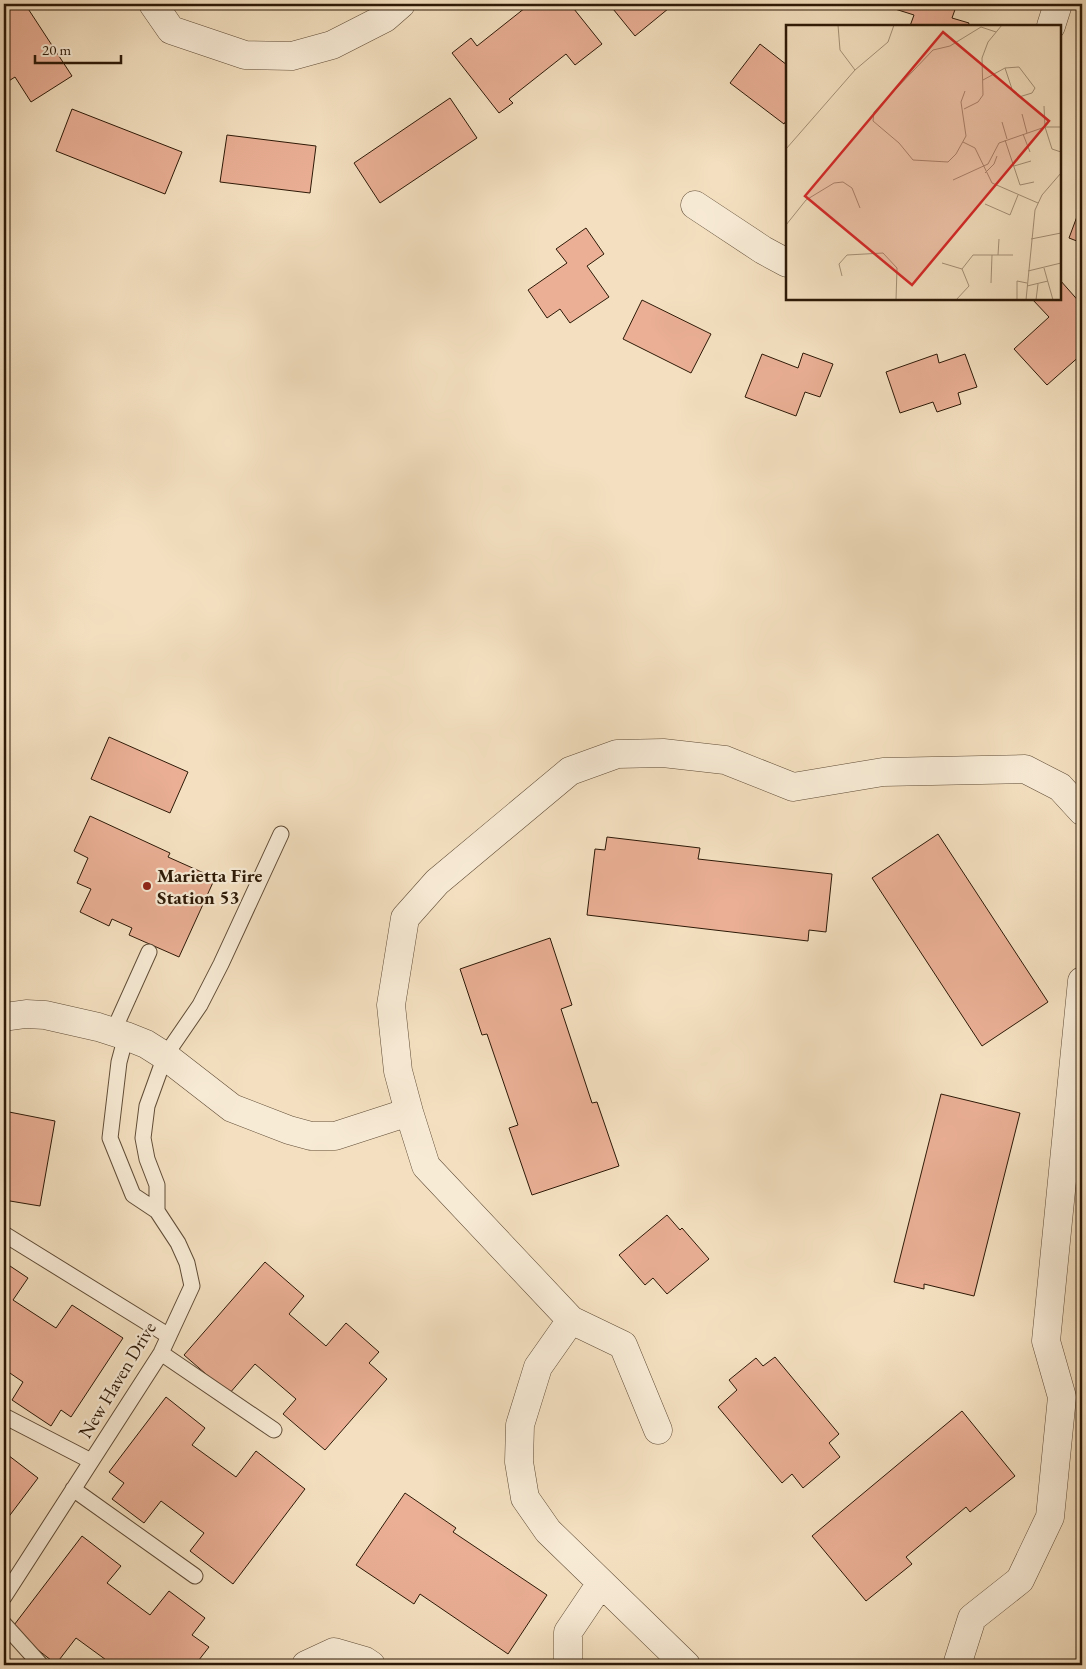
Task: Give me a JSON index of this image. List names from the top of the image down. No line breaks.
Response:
{"streets":{"lane":["New Haven Drive"]},"places":["Marietta Fire Station 53"],"scale_bar":"20 m"}
